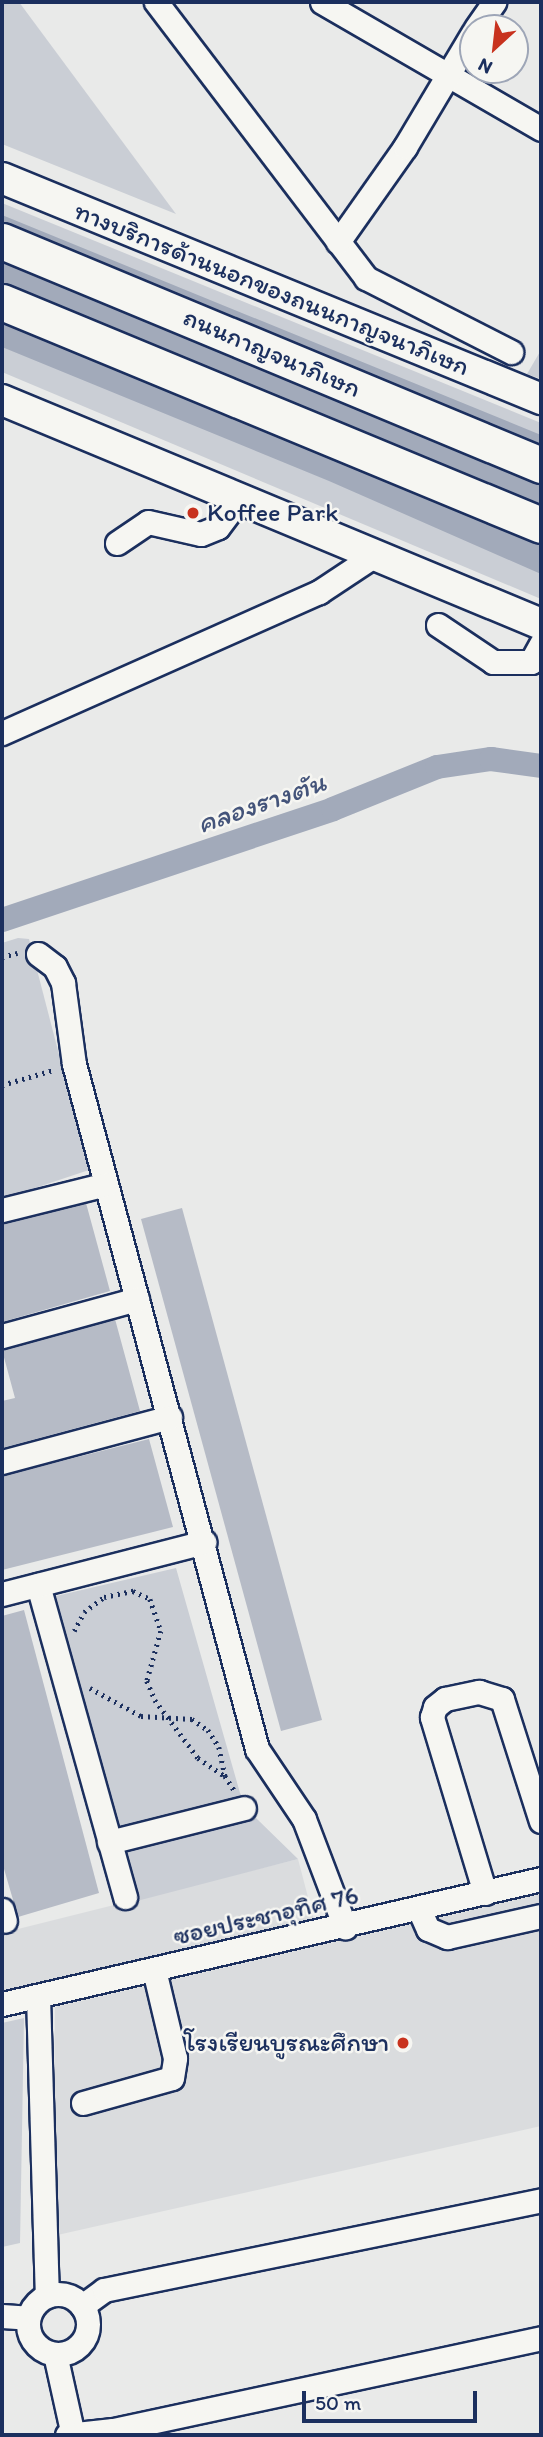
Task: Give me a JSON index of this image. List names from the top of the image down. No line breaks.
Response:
{"streets":{"highway":["ถนนกาญจนาภิเษก"],"main road":["ทางบริการด้านนอกของถนนกาญจนาภิเษก"],"street":["ซอยประชาอุทิศ 76"]},"water":["คลองรางตัน"],"places":["Koffee Park","โรงเรียนบูรณะศึกษา"],"scale_bar":"50 m","north":"bottom left"}
